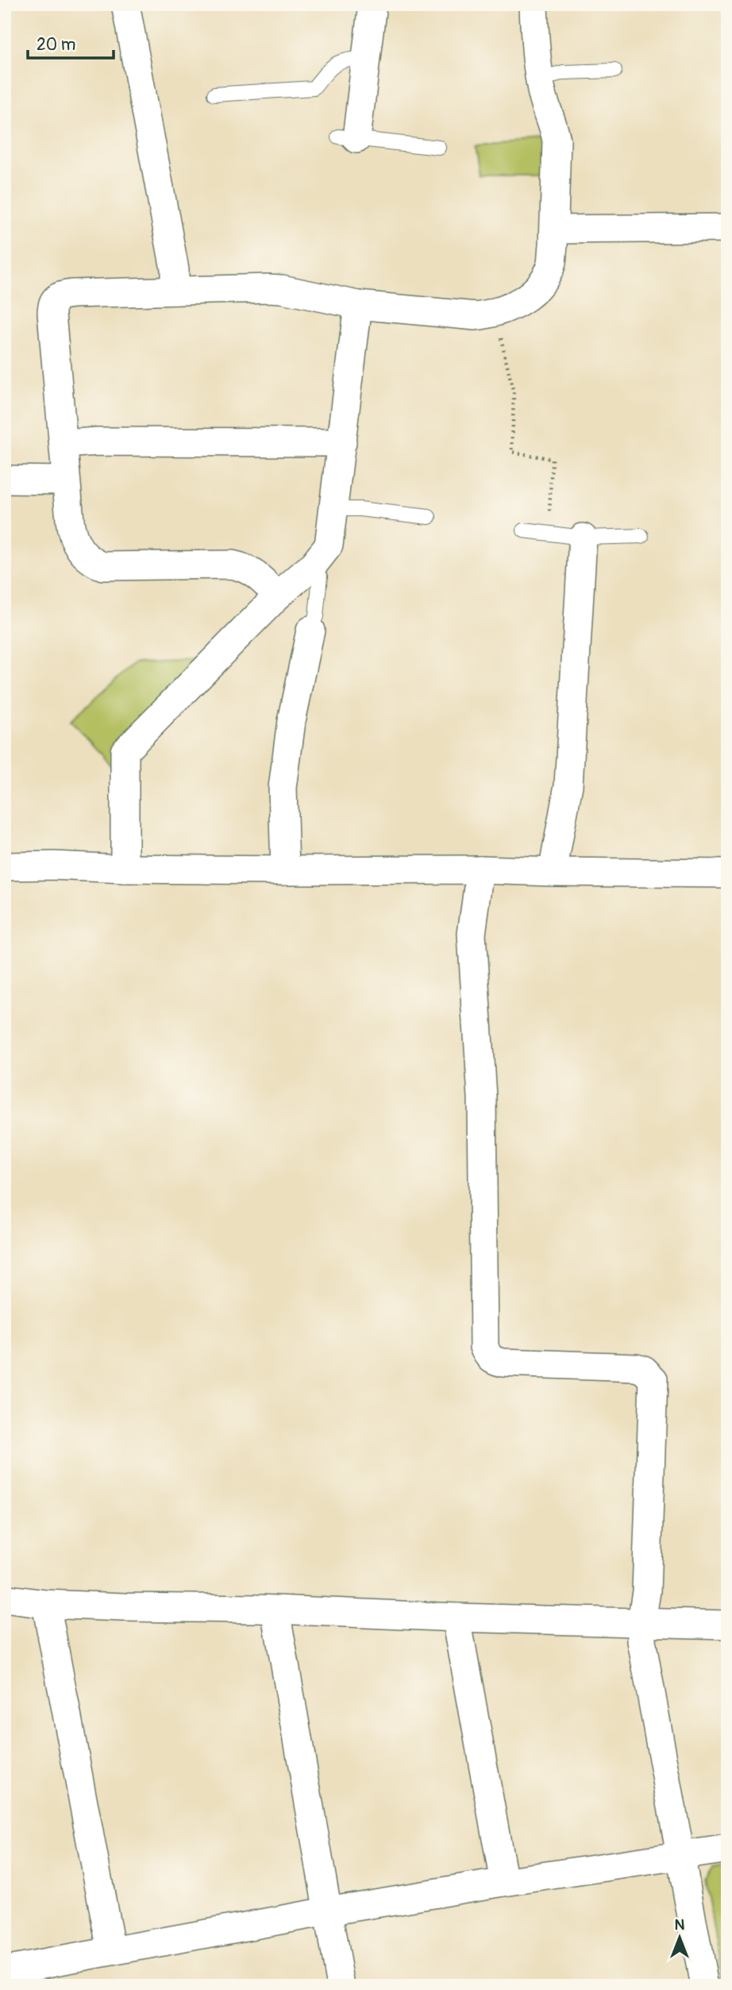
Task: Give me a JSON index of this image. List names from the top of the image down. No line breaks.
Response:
{"scale_bar":"20 m","north":"top"}
